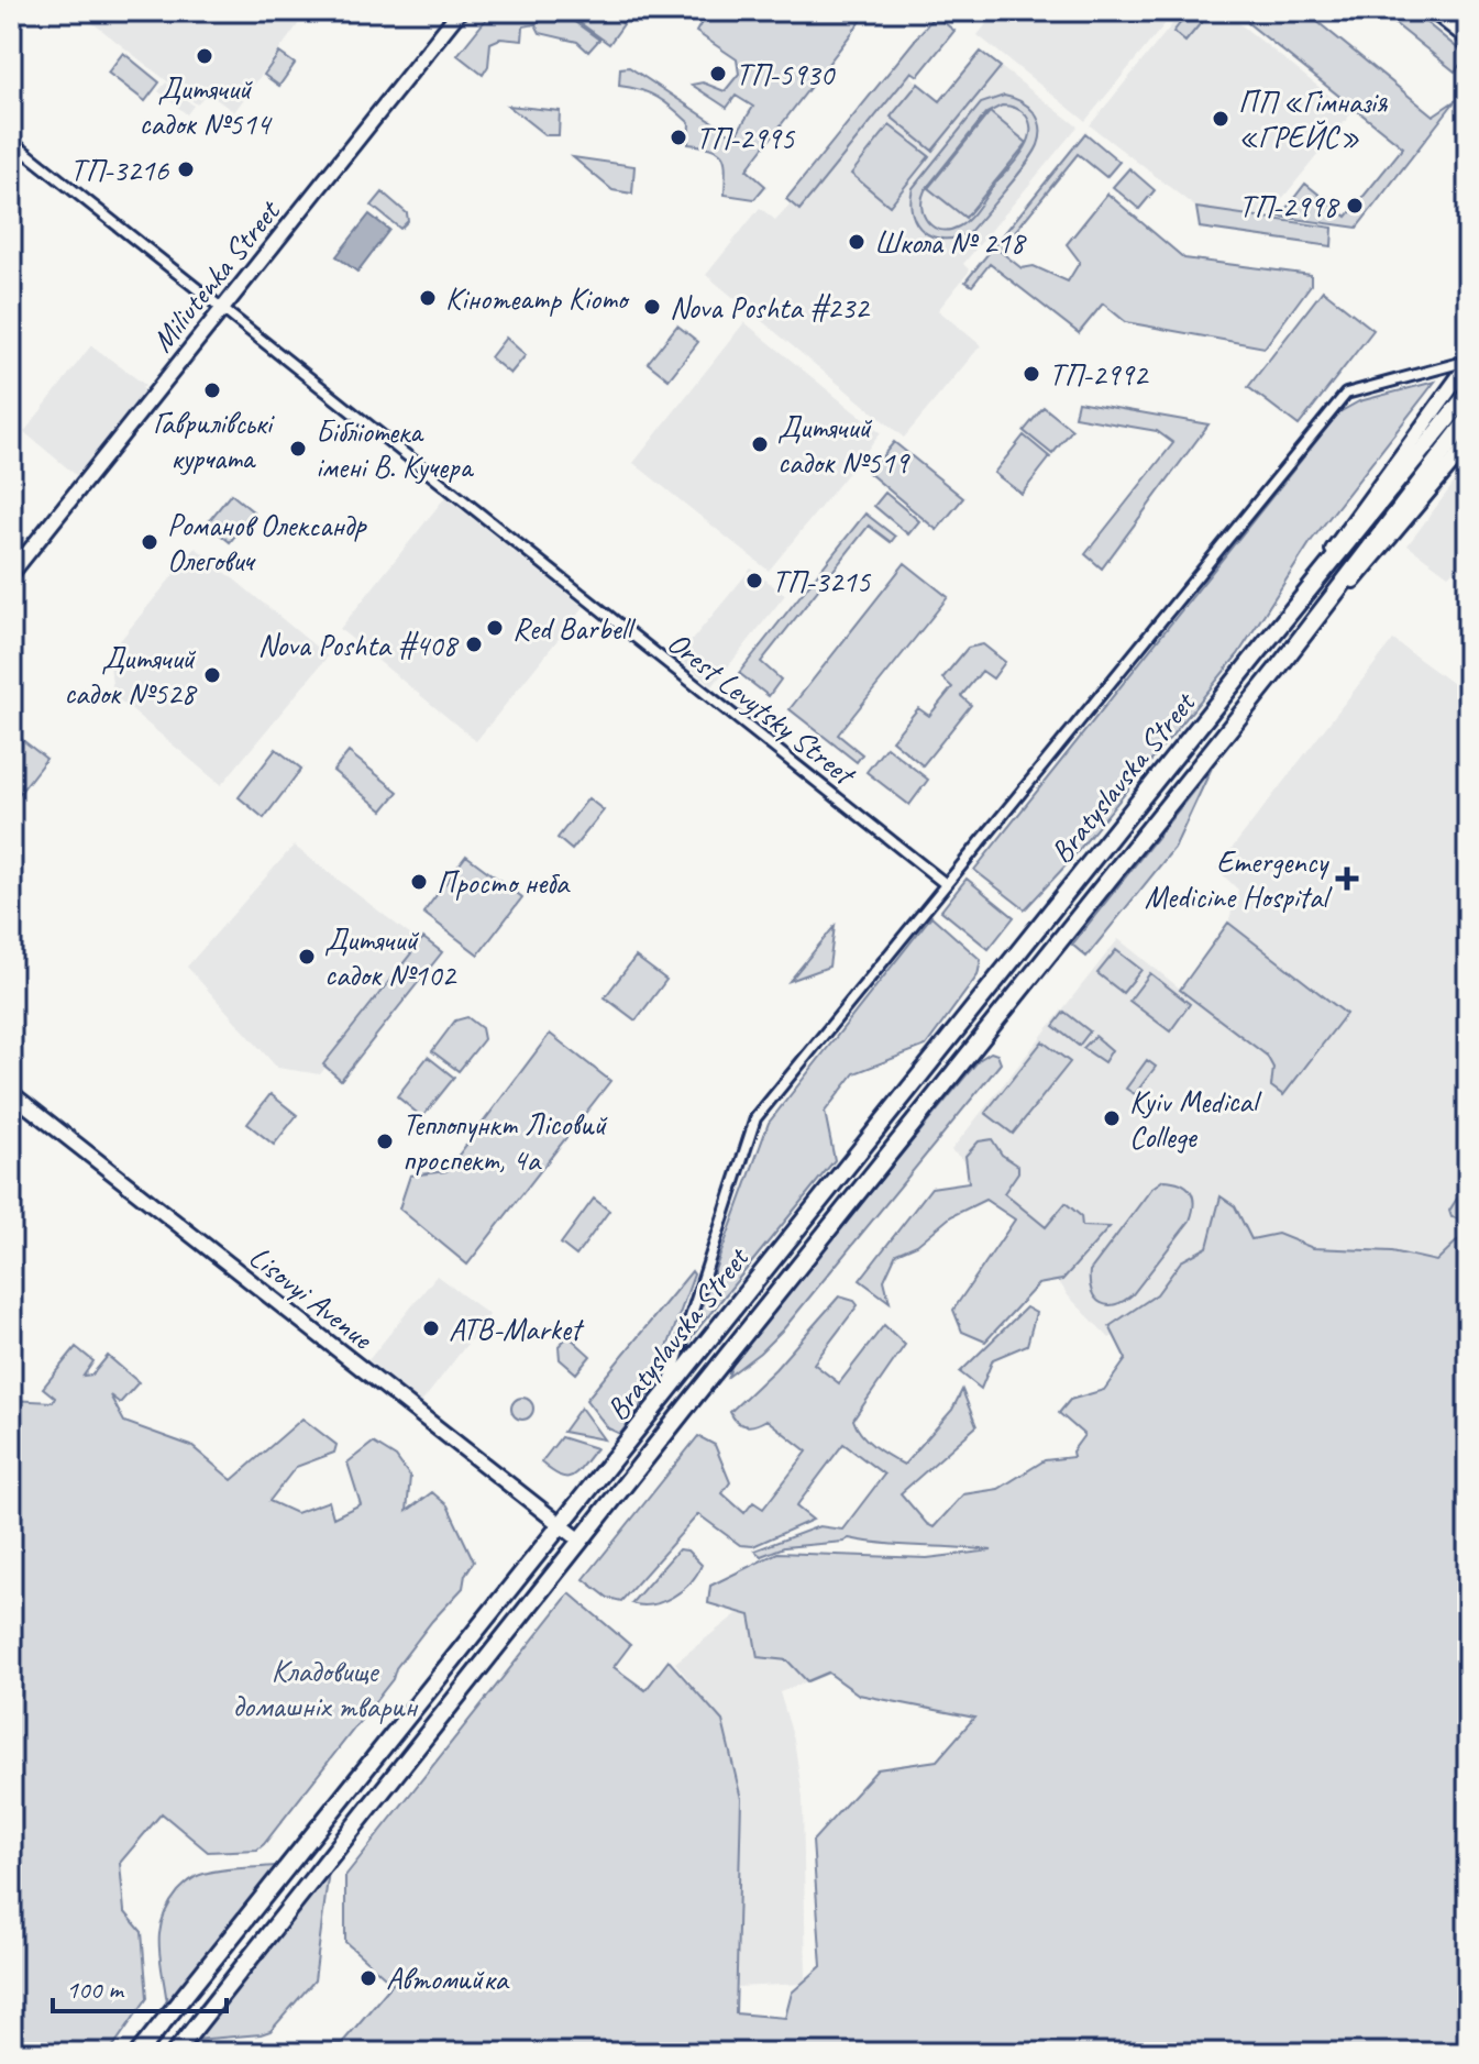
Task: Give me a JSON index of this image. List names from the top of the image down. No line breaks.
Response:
{"streets":{"main road":["Bratyslavska Street"],"street":["Miliutenka Street","Orest Levytsky Street","Lisovyi Avenue"]},"crossings":[["Miliutenka Street","Orest Levytsky Street"],["Bratyslavska Street","Lisovyi Avenue"]],"parks":["Кладовище домашніх тварин"],"places":{"other":["Дитячий садок №514","ТП-5930","ПП «Гімназія «ГРЕЙС»","ТП-2995","ТП-3216","ТП-2998","Школа № 218","Кінотеатр Кіото","Nova Poshta #232","ТП-2992","Гаврилівські курчата","Дитячий садок №519","Бібліотека імені В. Кучера","Романов Олександр Олегович","ТП-3215","Red Barbell","Nova Poshta #408","Дитячий садок №528","Просто неба","Дитячий садок №102","Kyiv Medical College","Теплопункт Лісовий проспект, 4а","ATB-Market","Автомийка"],"health":["Emergency Medicine Hospital"]},"scale_bar":"100 m"}
